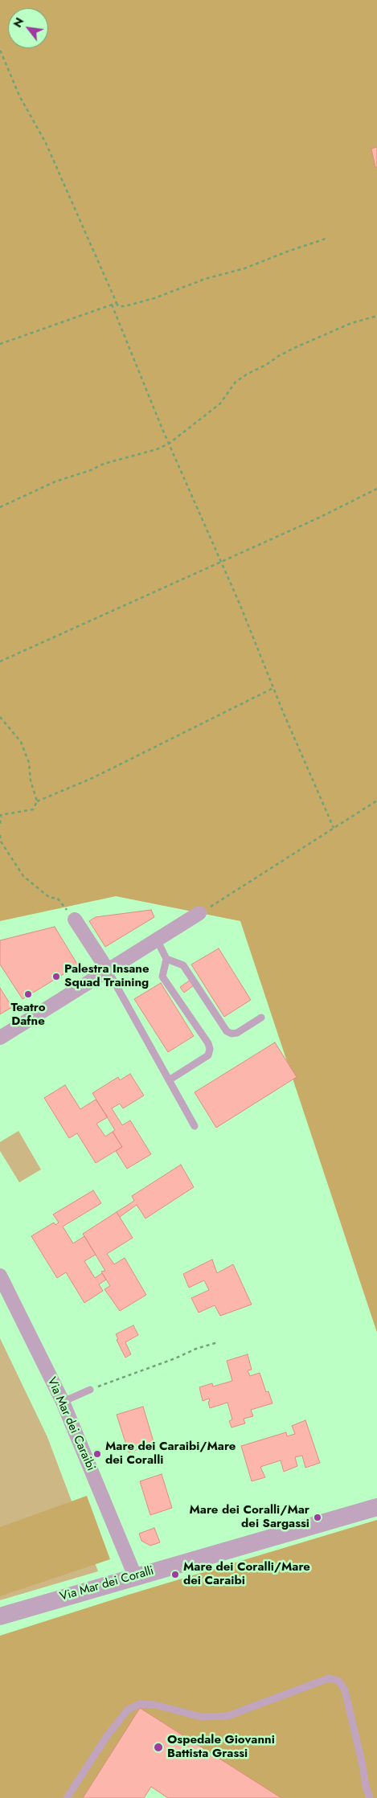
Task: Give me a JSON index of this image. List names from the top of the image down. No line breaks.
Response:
{"streets":{"street":["Via Mar dei Caraibi","Via Mar dei Coralli"]},"crossings":[["Via Mar dei Caraibi","Via Mar dei Coralli"]],"places":["Palestra Insane Squad Training","Teatro Dafne","Mare dei Caraibi/Mare dei Coralli","Mare dei Coralli/Mar dei Sargassi","Mare dei Coralli/Mare dei Caraibi","Ospedale Giovanni Battista Grassi"],"north":"top left"}
